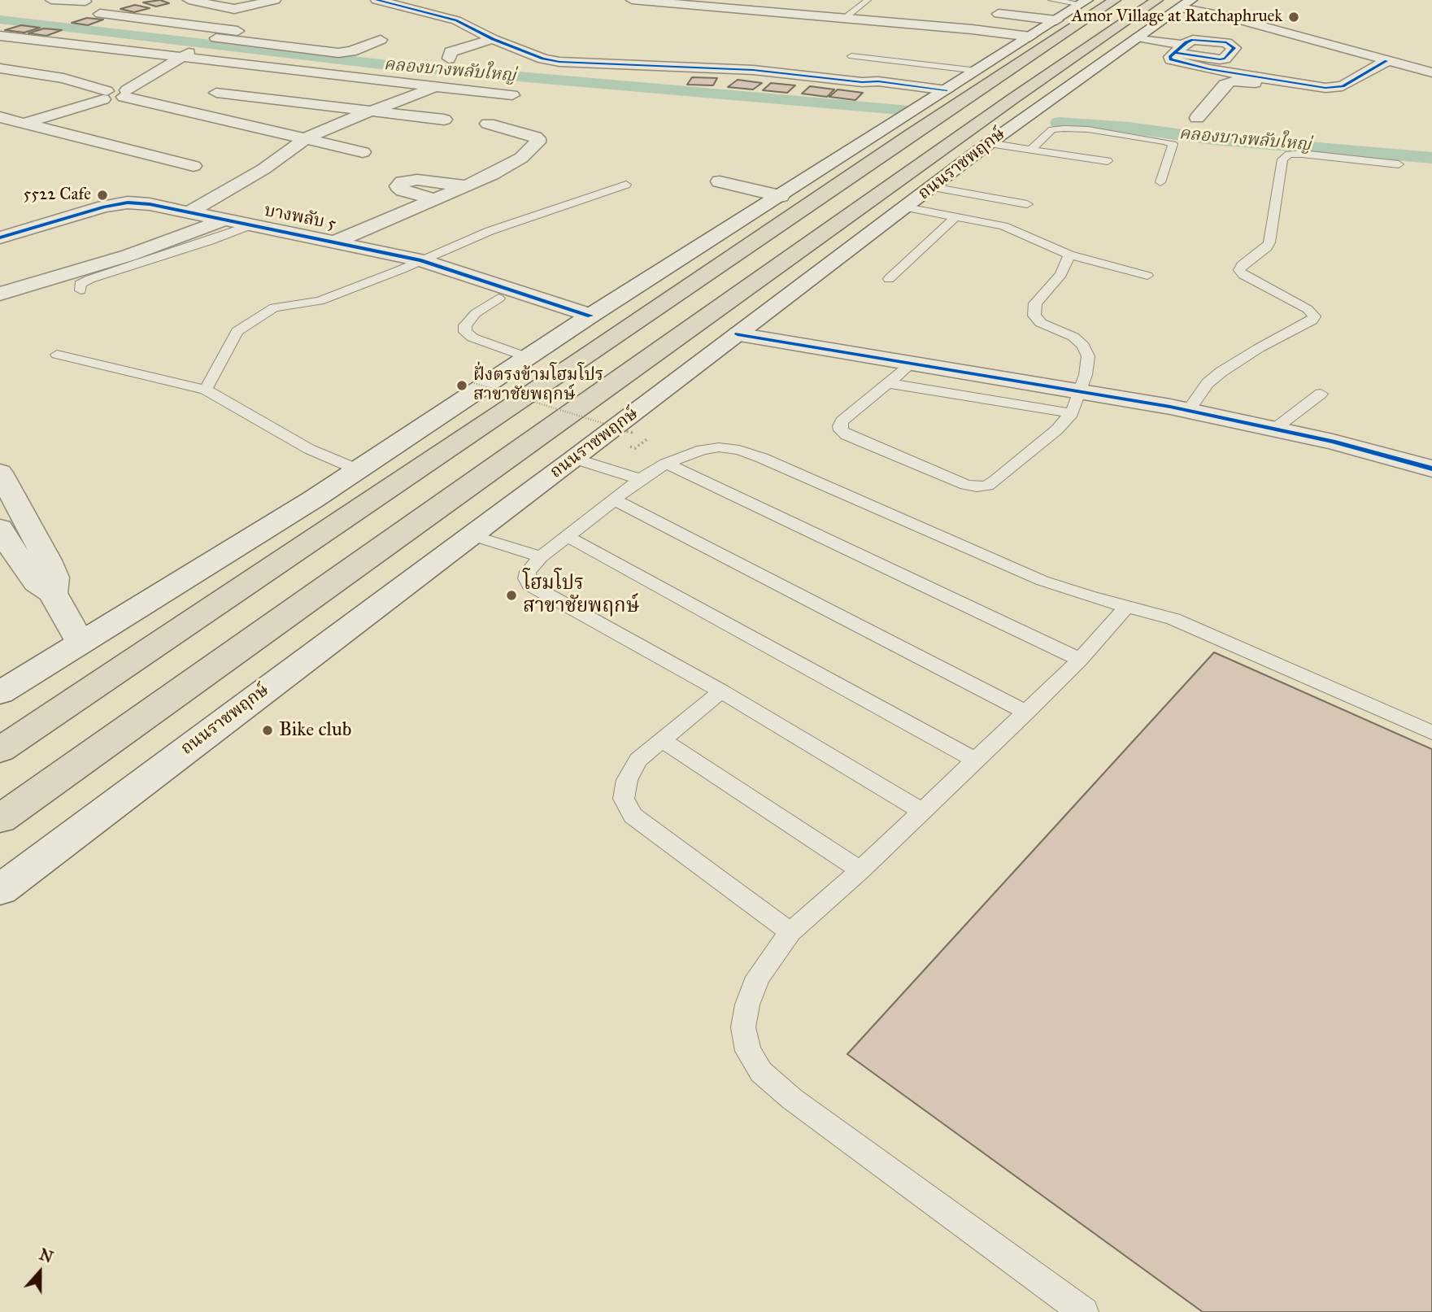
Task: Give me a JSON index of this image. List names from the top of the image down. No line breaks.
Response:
{"streets":{"main road":["ถนนราชพฤกษ์"],"street":["บางพลับ 5"]},"water":["คลองบางพลับใหญ่"],"places":["Amor Village at Ratchaphruek","5522 Cafe","ฝั่งตรงข้ามโฮมโปร สาขาชัยพฤกษ์","โฮมโปร สาขาชัยพฤกษ์","Bike club"],"north":"top"}
